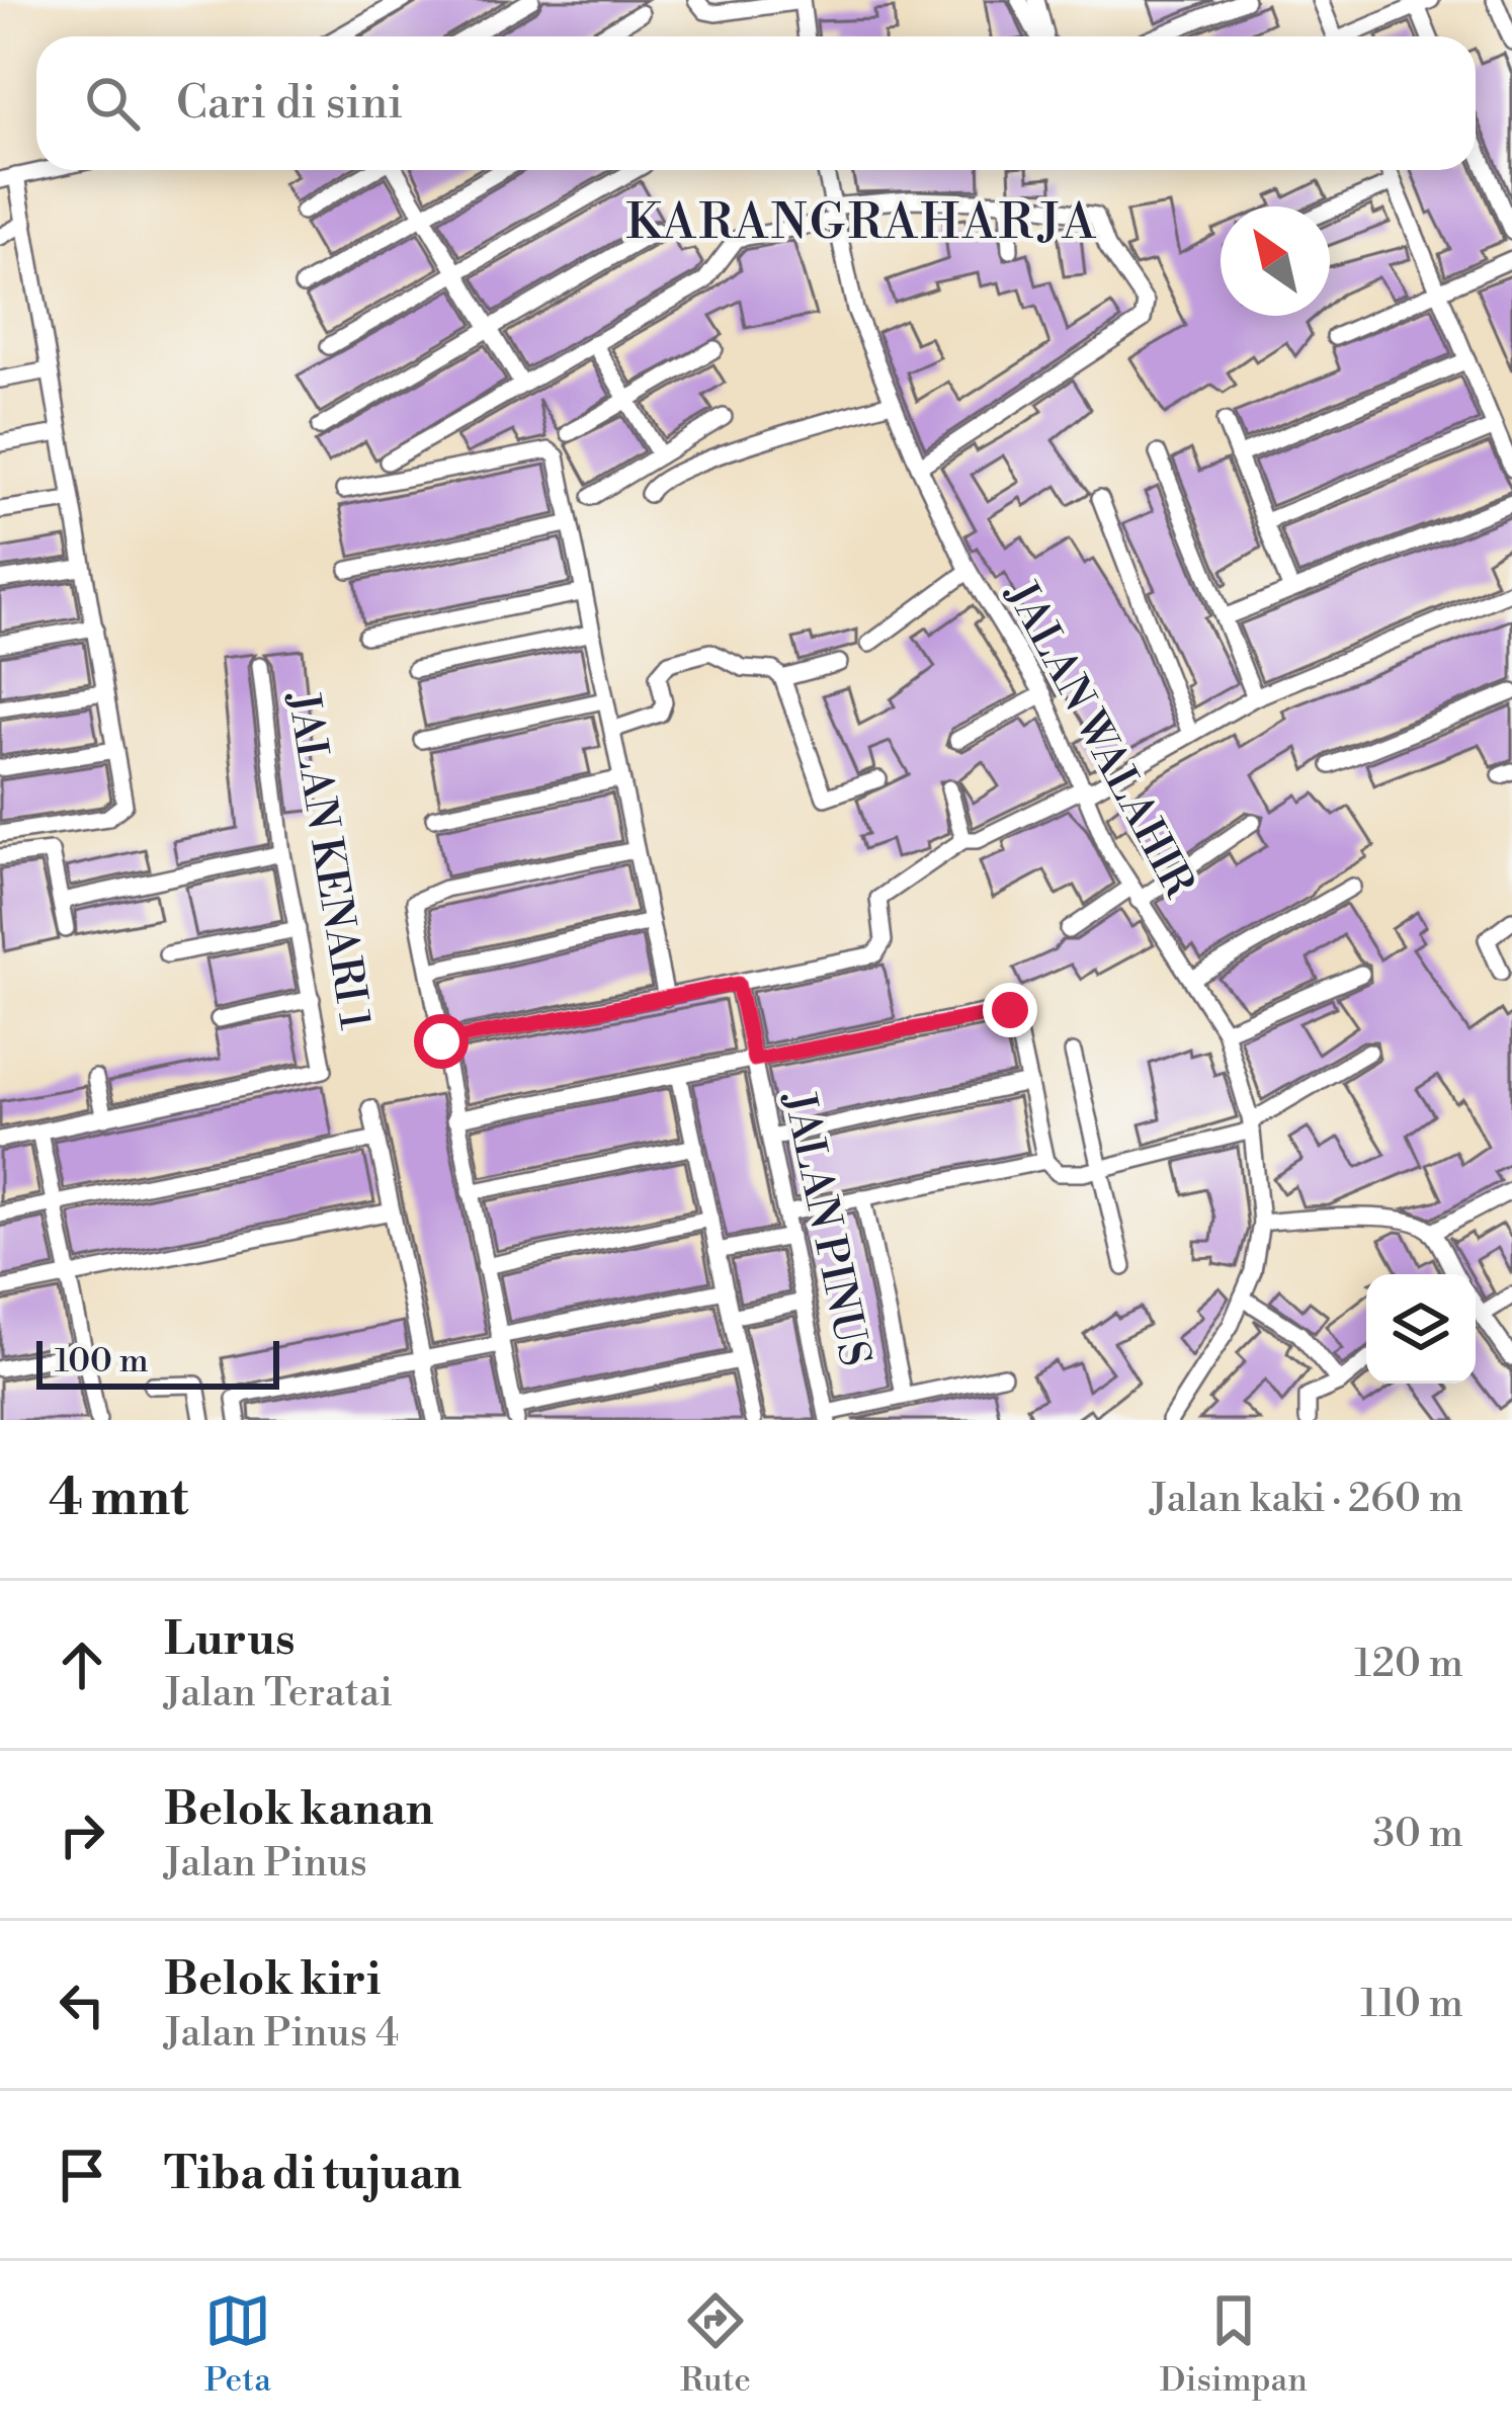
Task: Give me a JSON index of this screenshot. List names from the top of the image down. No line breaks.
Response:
{"streets":{"street":["JALAN WALAHIR","JALAN KENARI 1","JALAN PINUS"]},"districts":["KARANGRAHARJA"],"scale_bar":"100 m","north":"top left","page":{"search":"Cari di sini","scale":"100 m","heading":["4 mnt","Jalan kaki · 260 m"],"list":[["Lurus","Jalan Teratai","120 m"],["Belok kanan","Jalan Pinus","30 m"],["Belok kiri","Jalan Pinus 4","110 m"],"Tiba di tujuan"],"nav":["Peta","Rute","Disimpan"]}}
